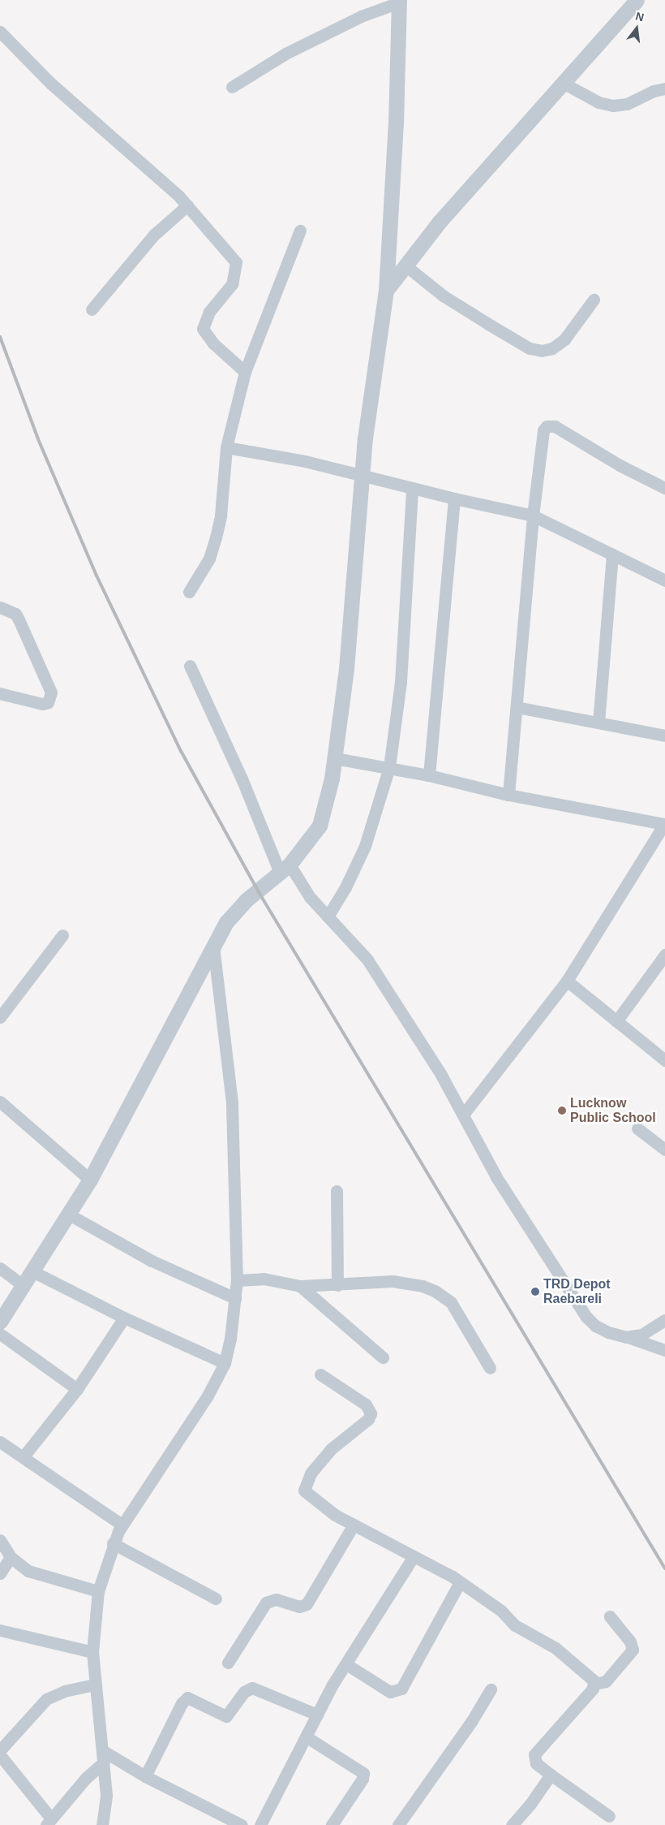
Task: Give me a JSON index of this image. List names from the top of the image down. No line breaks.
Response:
{"places":["Lucknow Public School","TRD Depot Raebareli"],"north":"top"}
